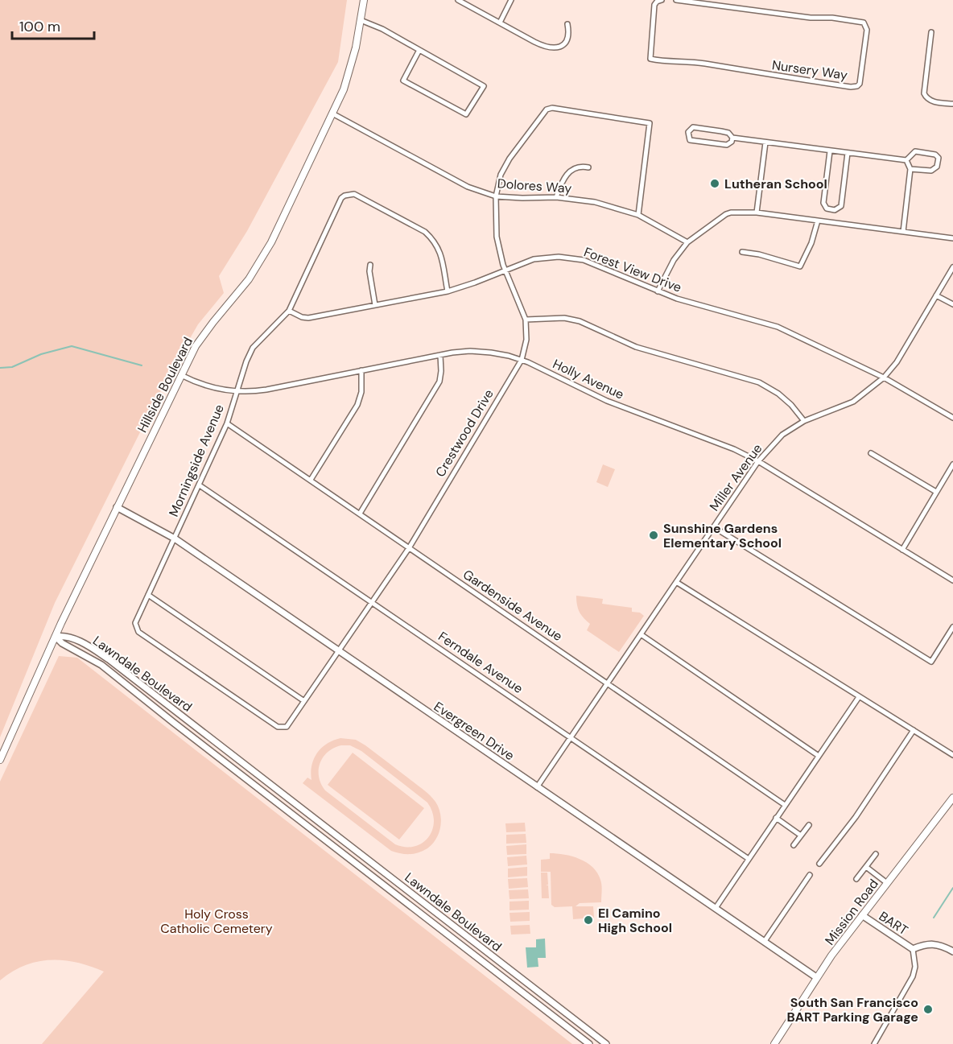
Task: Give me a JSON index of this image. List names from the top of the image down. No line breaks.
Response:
{"streets":{"main road":["Hillside Boulevard","Mission Road"],"street":["Nursery Way","Dolores Way","Forest View Drive","Holly Avenue","Crestwood Drive","Morningside Avenue","Miller Avenue","Gardenside Avenue","Ferndale Avenue","Lawndale Boulevard","Evergreen Drive","BART"]},"crossings":[["Dolores Way","Hillside Boulevard"],["Dolores Way","Crestwood Drive"],["Forest View Drive","Crestwood Drive"],["Forest View Drive","Morningside Avenue"],["Forest View Drive","Miller Avenue"],["Holly Avenue","Hillside Boulevard"],["Holly Avenue","Crestwood Drive"],["Holly Avenue","Morningside Avenue"],["Holly Avenue","Miller Avenue"],["Hillside Boulevard","Lawndale Boulevard"],["Hillside Boulevard","Evergreen Drive"],["Crestwood Drive","Morningside Avenue"],["Crestwood Drive","Gardenside Avenue"],["Crestwood Drive","Ferndale Avenue"],["Crestwood Drive","Evergreen Drive"],["Morningside Avenue","Gardenside Avenue"],["Morningside Avenue","Ferndale Avenue"],["Morningside Avenue","Evergreen Drive"],["Miller Avenue","Gardenside Avenue"],["Miller Avenue","Ferndale Avenue"],["Miller Avenue","Evergreen Drive"],["Evergreen Drive","Mission Road"],["Mission Road","BART"]],"parks":["Holy Cross Catholic Cemetery"],"places":["Lutheran School","Sunshine Gardens Elementary School","El Camino High School","South San Francisco BART Parking Garage"],"scale_bar":"100 m"}
